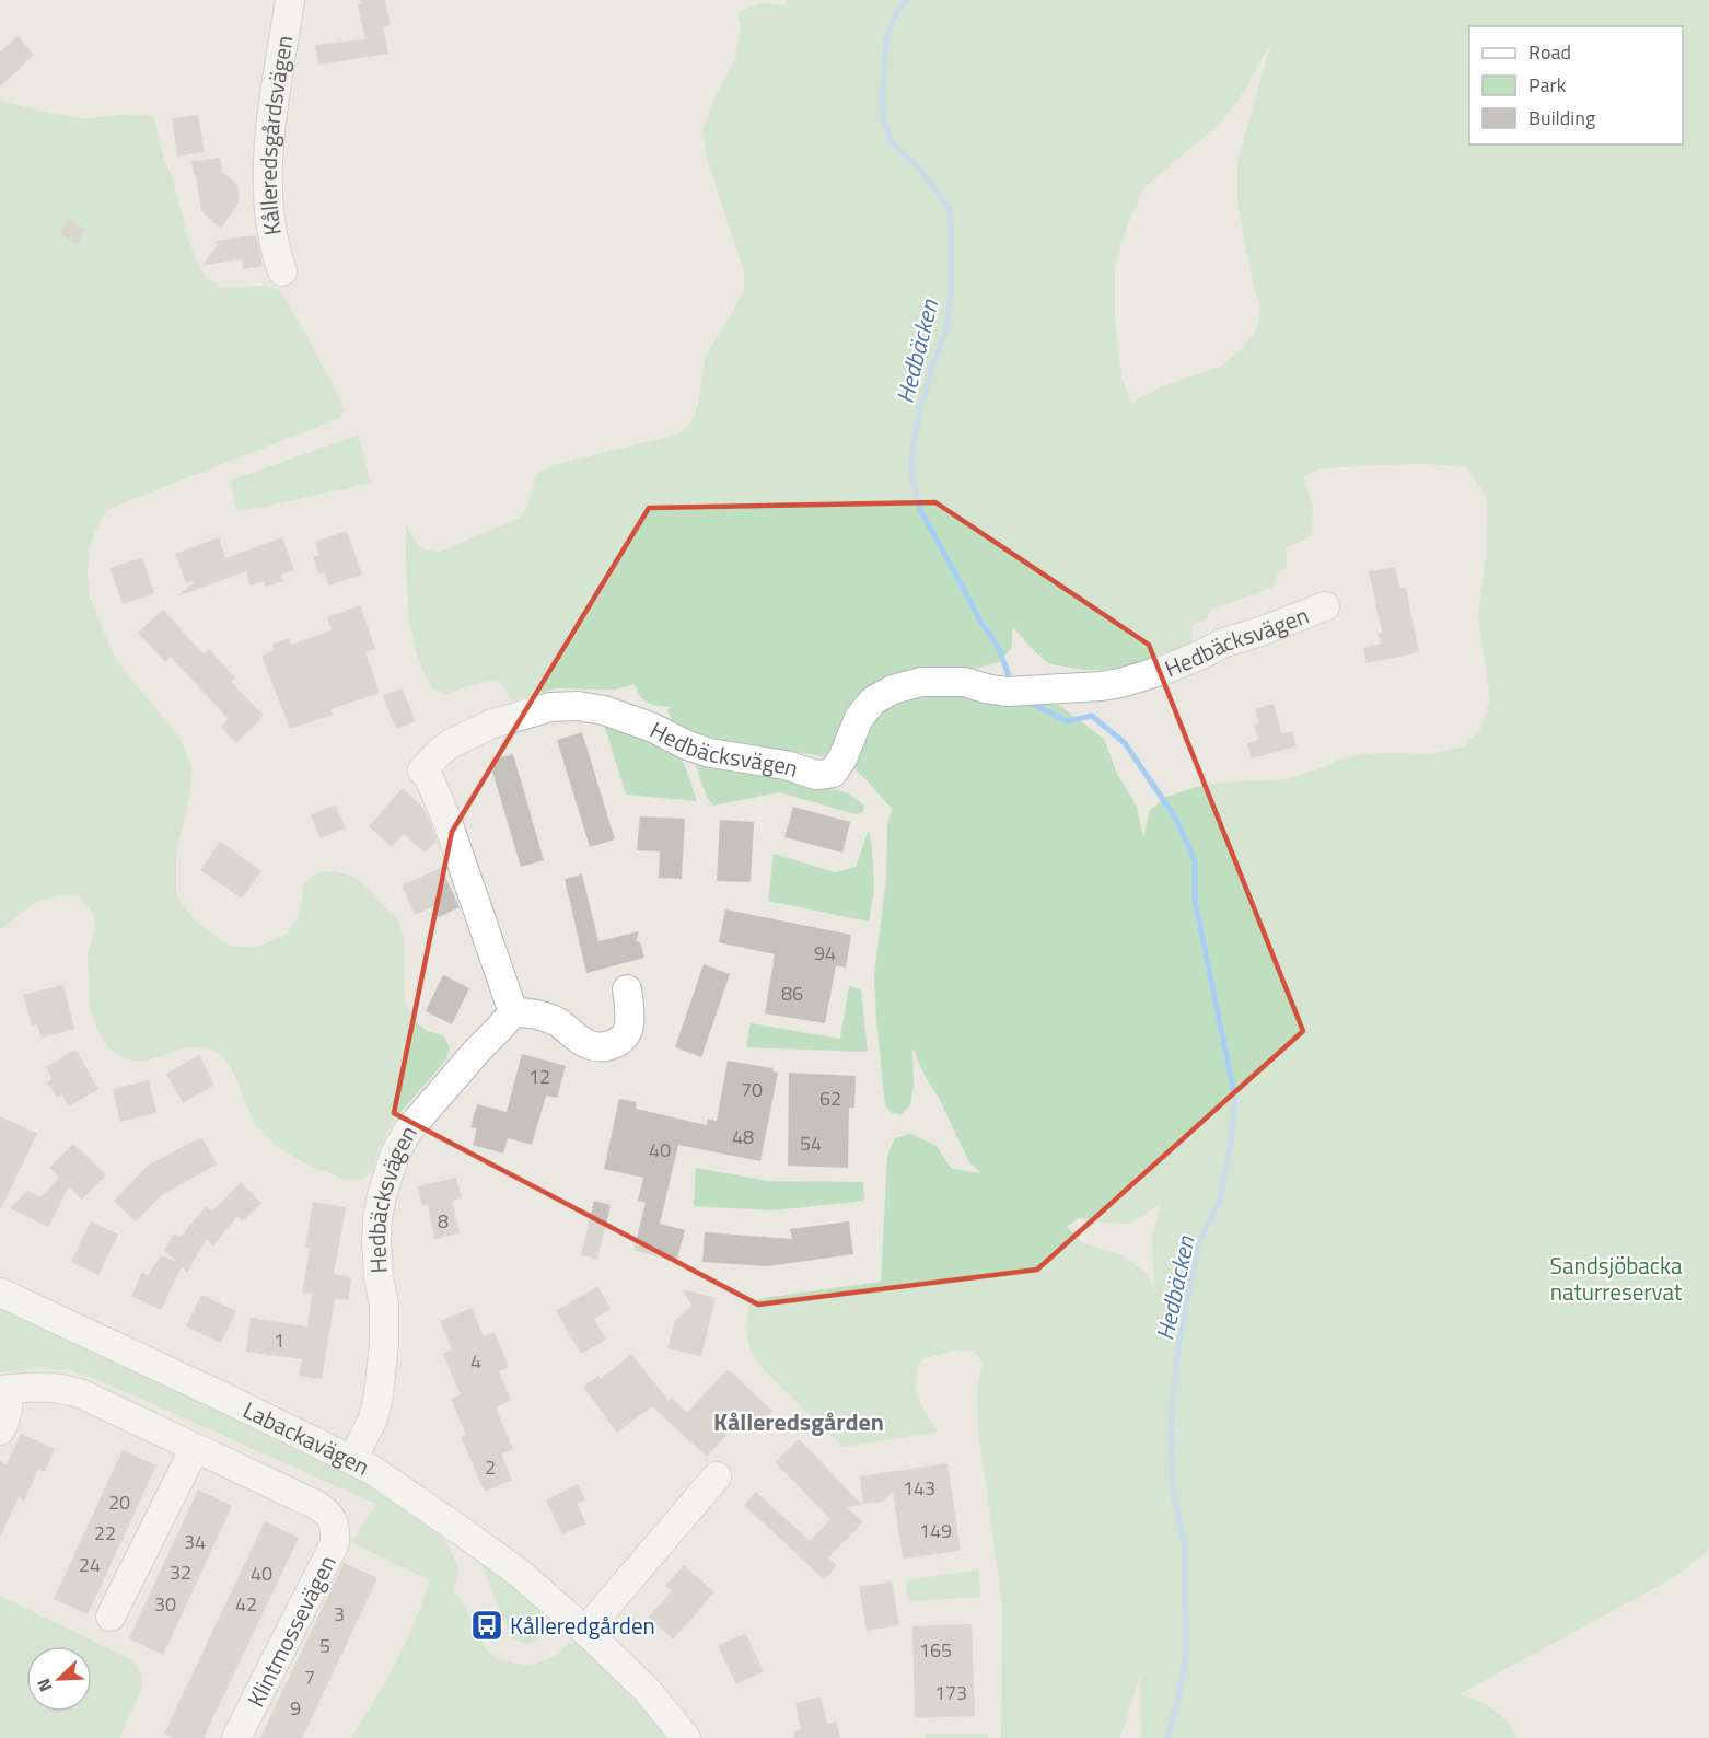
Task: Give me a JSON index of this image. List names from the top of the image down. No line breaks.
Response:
{"streets":{"street":["Kålleredsgårdsvägen","Hedbäcksvägen","Labackavägen","Klintmossevägen"]},"crossings":[["Hedbäcksvägen","Labackavägen"]],"districts":["Kålleredsgården"],"water":["Hedbäcken"],"parks":["Sandsjöbacka naturreservat"],"places":{"bus stop":["Kålleredgården"]},"house_numbers":["94","86","12","70","62","48","54","40","8","1","4","2","143","20","149","22","34","24","32","40","30","42","3","5","165","7","173","9"],"legend":["Road","Park","Building"],"north":"bottom left"}
